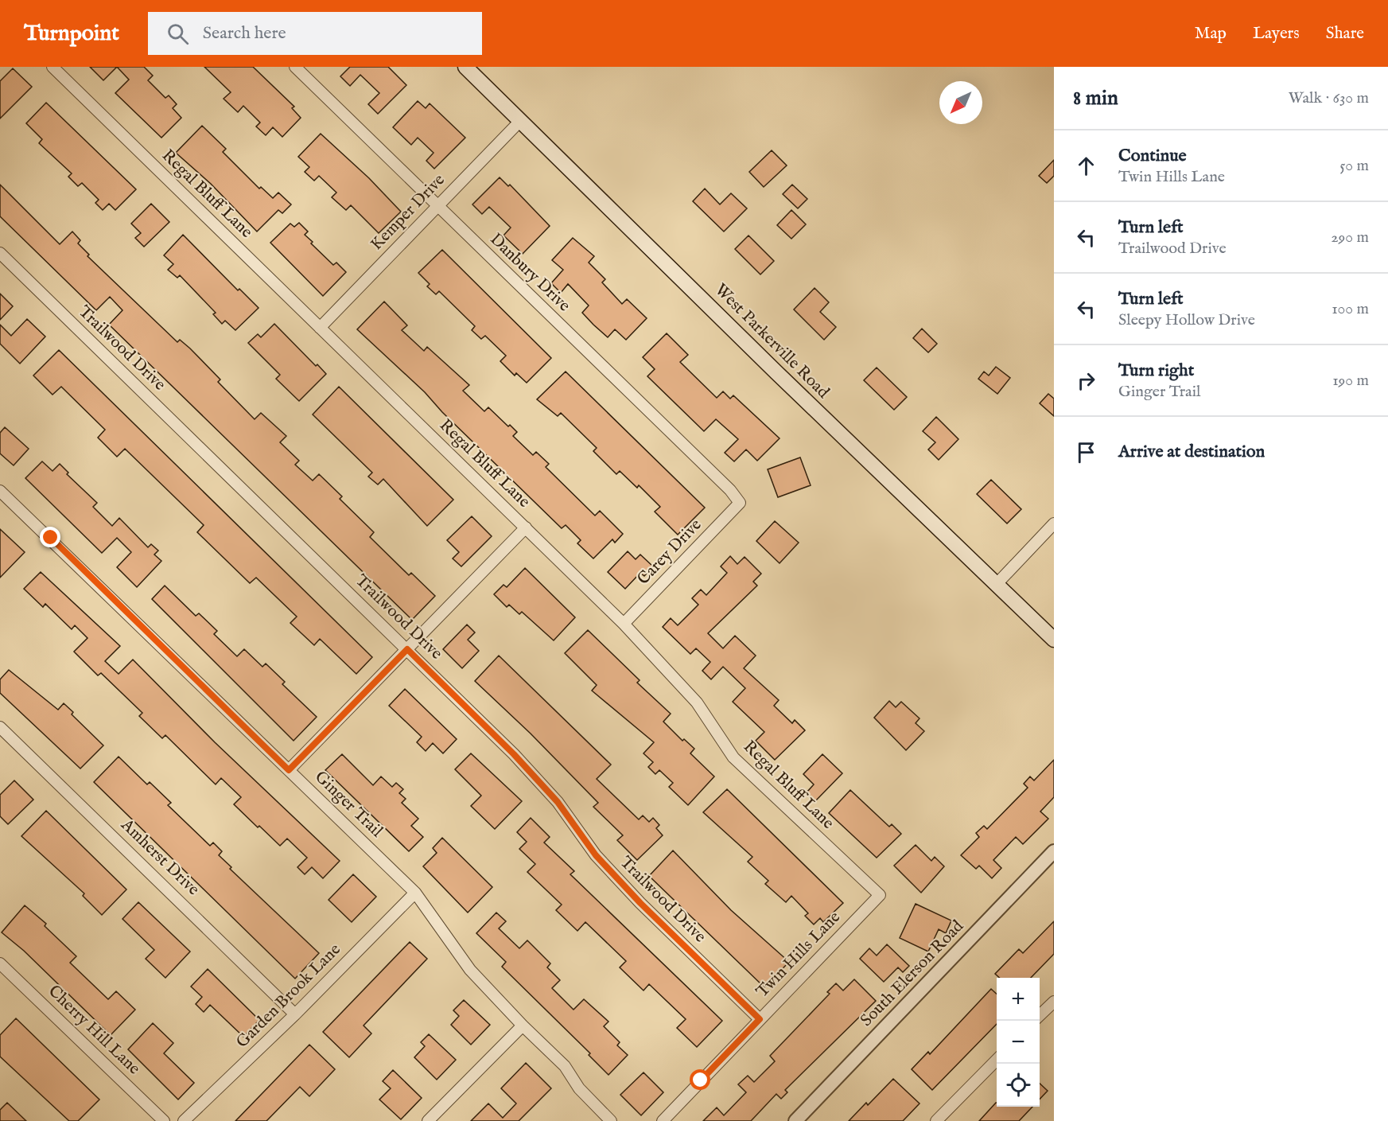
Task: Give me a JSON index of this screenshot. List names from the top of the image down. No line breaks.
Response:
{"streets":{"main road":["West Parkerville Road"],"street":["Regal Bluff Lane","Kemper Drive","Danbury Drive","Trailwood Drive","Carey Drive","Ginger Trail","Amherst Drive","Twin Hills Lane","South Elerson Road","Garden Brook Lane","Cherry Hill Lane"]},"crossings":[["Regal Bluff Lane","Kemper Drive"],["Regal Bluff Lane","Carey Drive"],["Regal Bluff Lane","Twin Hills Lane"],["Kemper Drive","Danbury Drive"],["Kemper Drive","West Parkerville Road"],["Danbury Drive","Carey Drive"],["Trailwood Drive","Twin Hills Lane"],["Ginger Trail","Garden Brook Lane"],["Amherst Drive","Garden Brook Lane"]],"north":"bottom left","page":{"header":"Turnpoint","search":"Search here","nav":["Map","Layers","Share"],"heading":["8 min","Walk · 630 m"],"list":[["Continue","Twin Hills Lane","50 m"],["Turn left","Trailwood Drive","290 m"],["Turn left","Sleepy Hollow Drive","100 m"],["Turn right","Ginger Trail","190 m"],"Arrive at destination"],"map_buttons":["+","−"]}}
